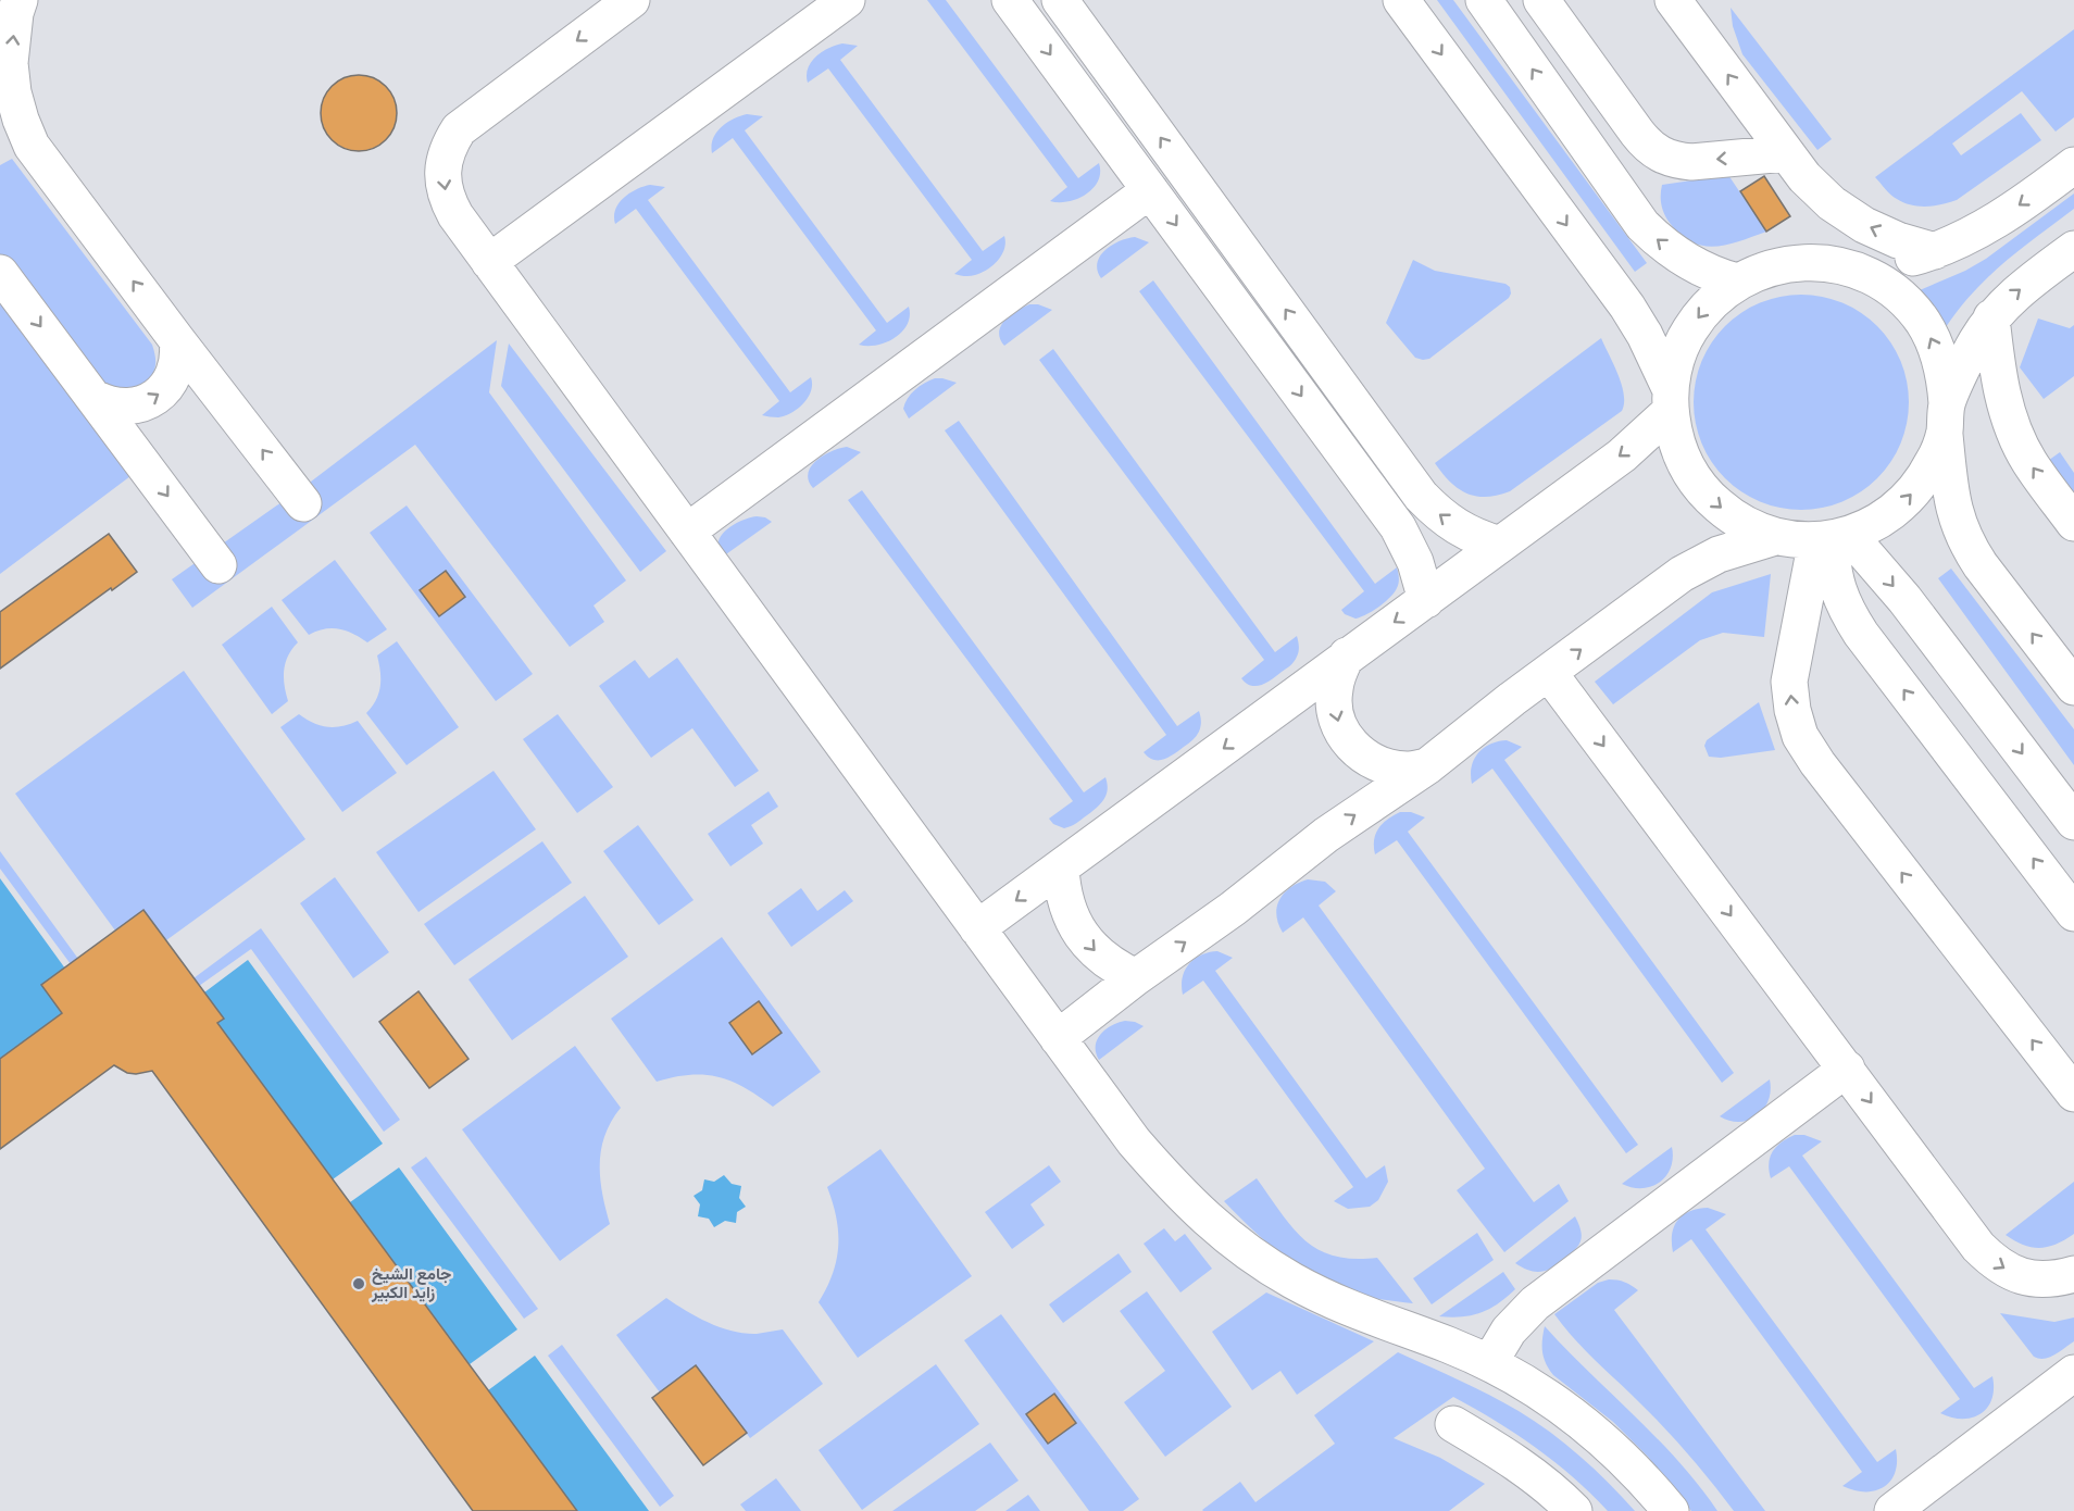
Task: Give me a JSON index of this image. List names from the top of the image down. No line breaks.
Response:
{"places":["جامع الشيخ زايد الكبير"]}
